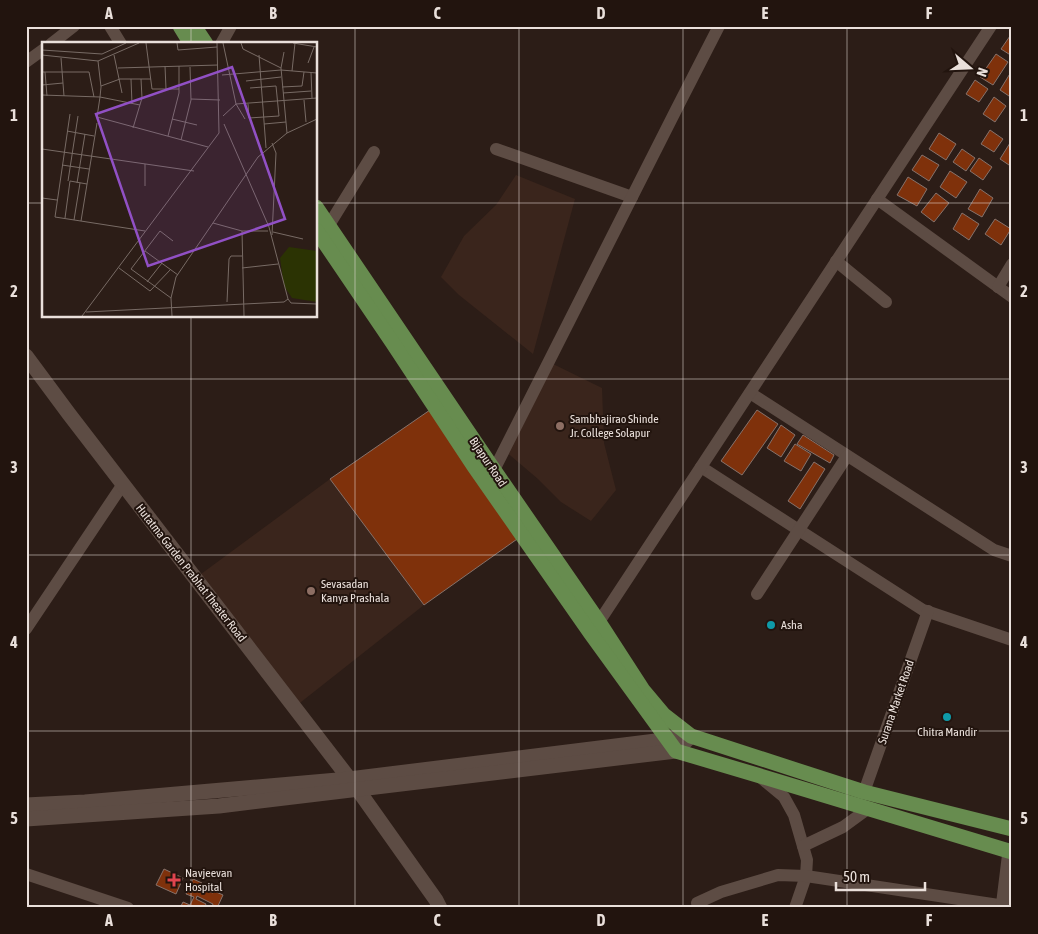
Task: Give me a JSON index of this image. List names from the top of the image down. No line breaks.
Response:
{"streets":{"main road":["Bijapur Road","Hutatma Garden Prabhat Theater Road"],"street":["Surana Market Road"]},"crossings":[["Bijapur Road","Surana Market Road"]],"places":{"other":["Sambhajirao Shinde Jr. College Solapur","Sevasadan Kanya Prashala","Asha","Chitra Mandir"],"health":["Navjeevan Hospital"]},"scale_bar":"50 m","north":"right","grid":{"columns":["A","B","C","D","E","F"],"rows":["1","2","3","4","5"]}}
